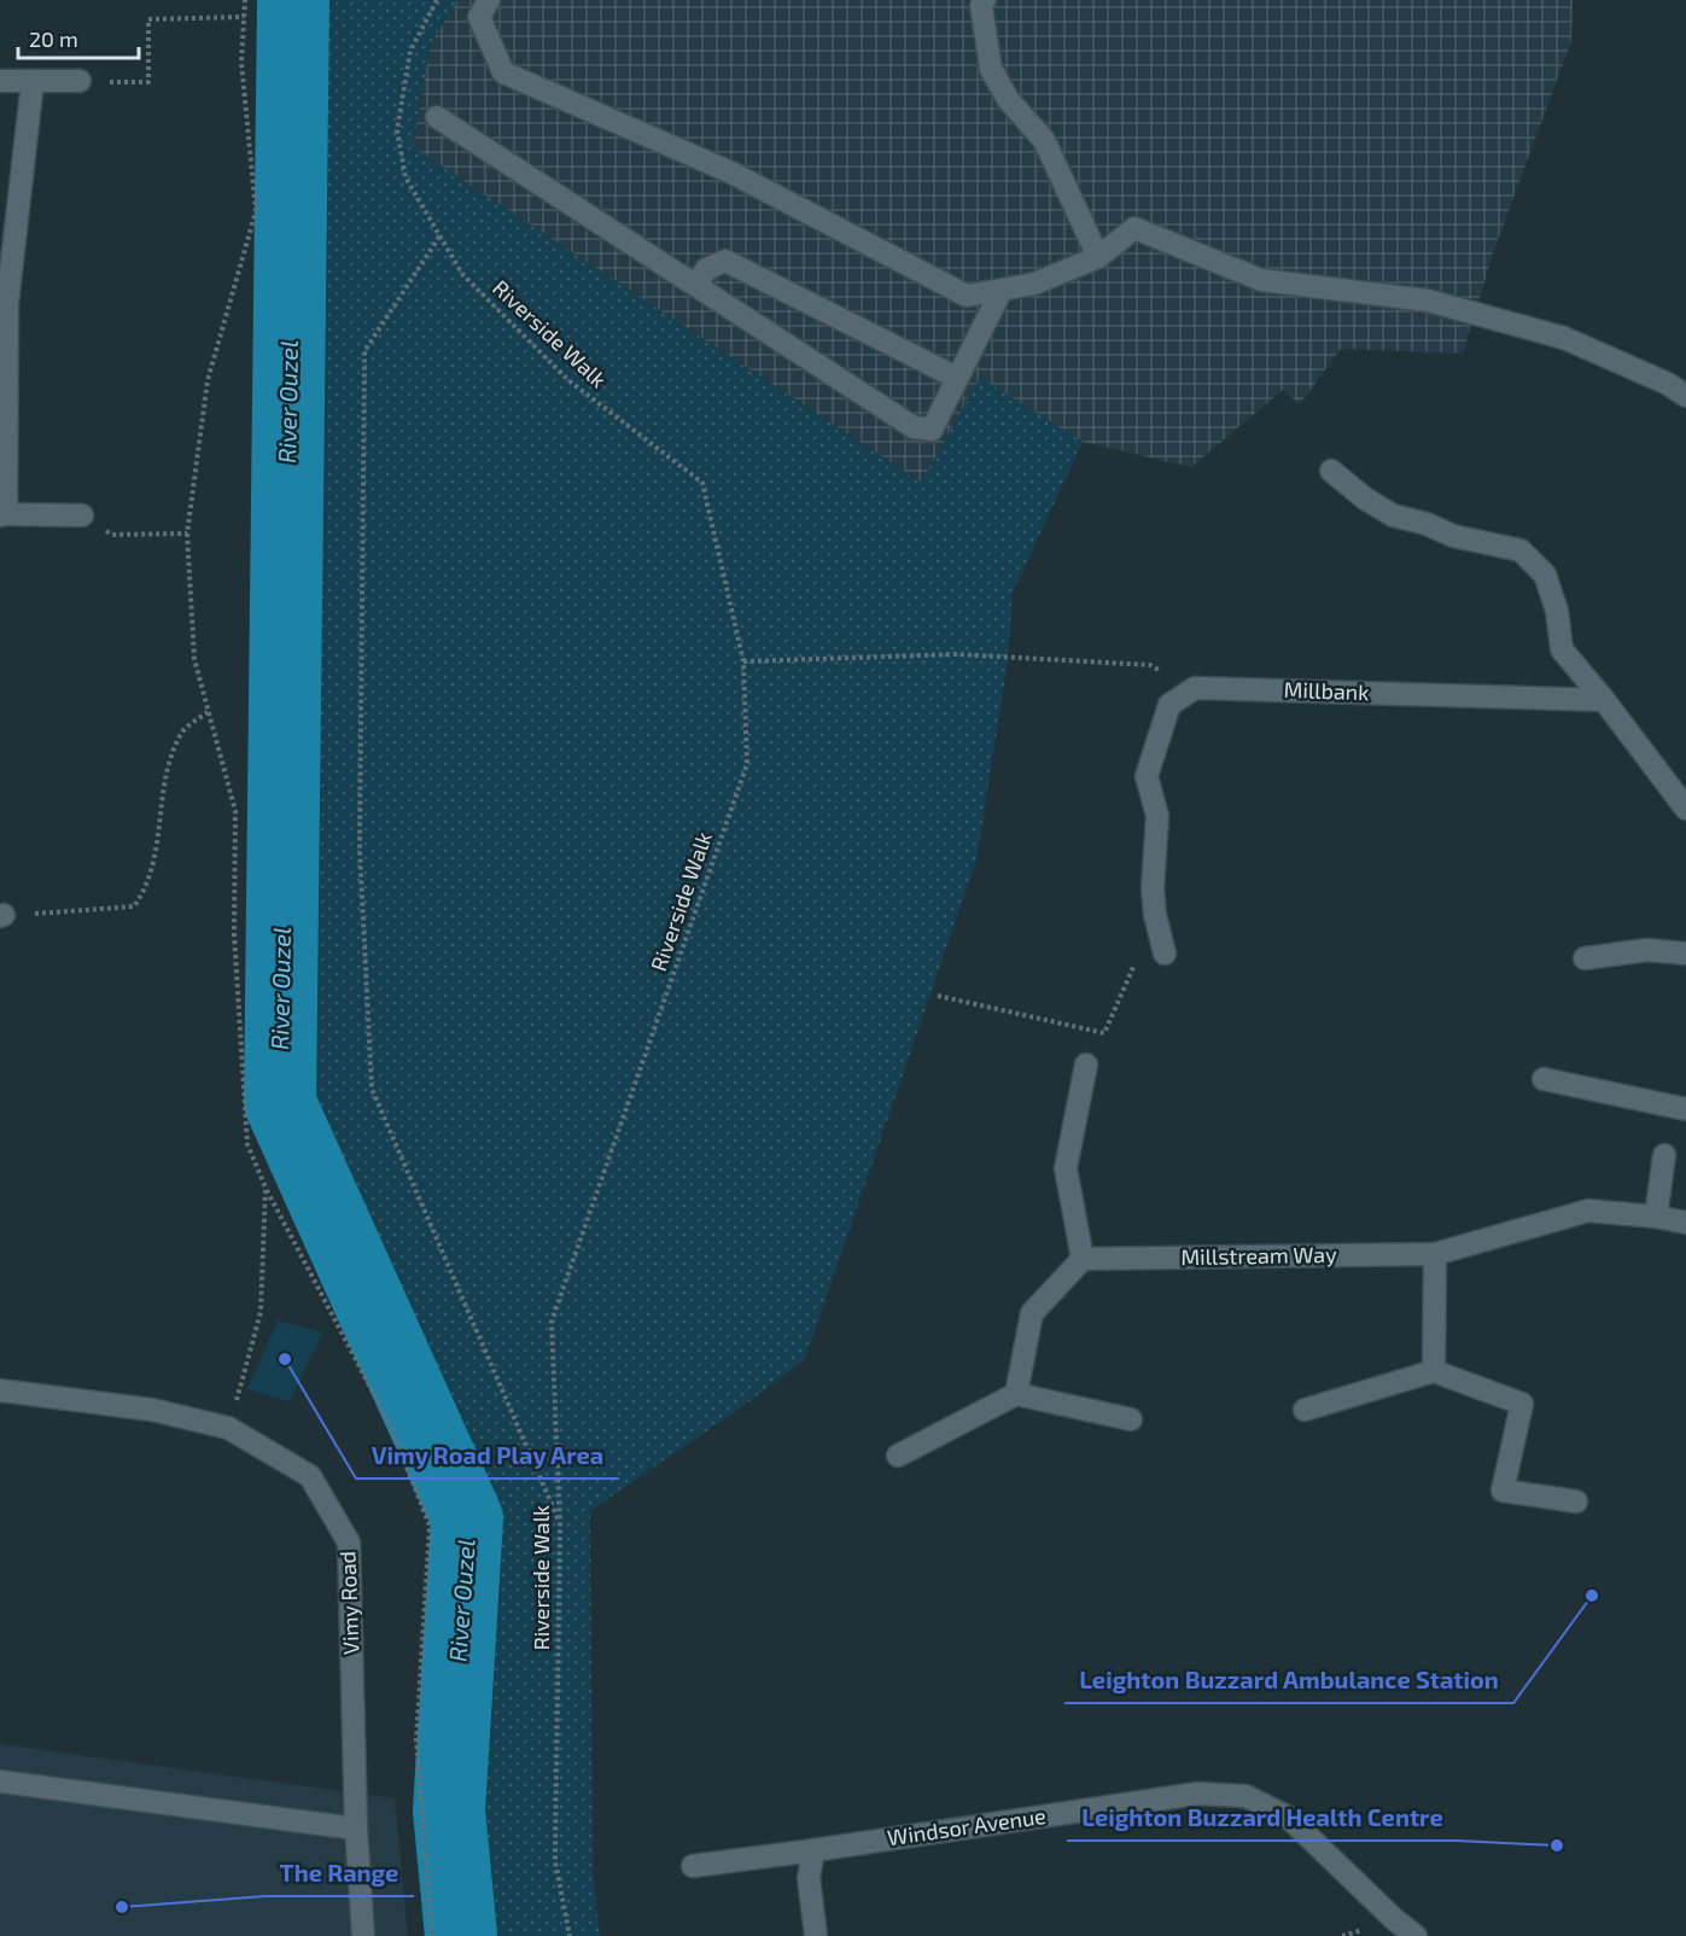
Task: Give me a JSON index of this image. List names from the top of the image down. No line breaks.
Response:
{"streets":{"street":["Millbank","Millstream Way","Vimy Road","Windsor Avenue"],"path":["Riverside Walk"]},"water":["River Ouzel"],"places":["Vimy Road Play Area","Leighton Buzzard Ambulance Station","Leighton Buzzard Health Centre","The Range"],"scale_bar":"20 m"}
